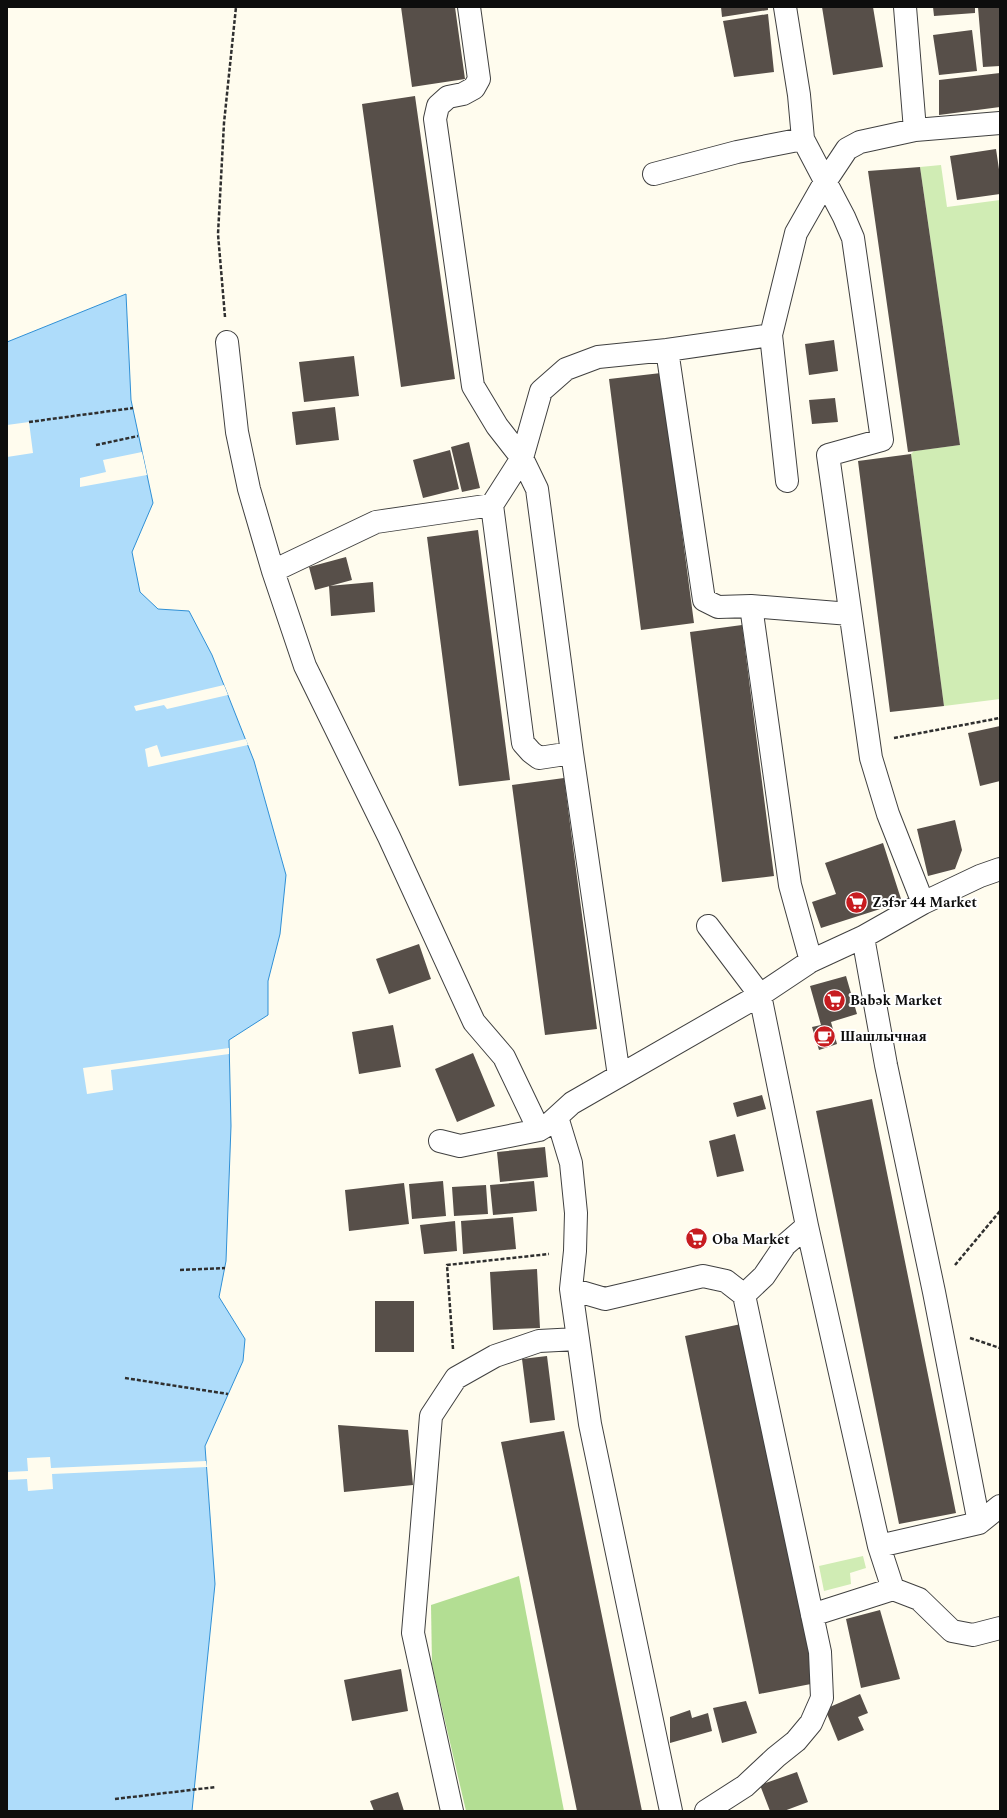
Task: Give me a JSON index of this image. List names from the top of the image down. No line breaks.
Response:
{"places":{"supermarket":["Zəfər 44 Market","Babək Market","Oba Market"],"cafe":["Шашлычная"]}}
